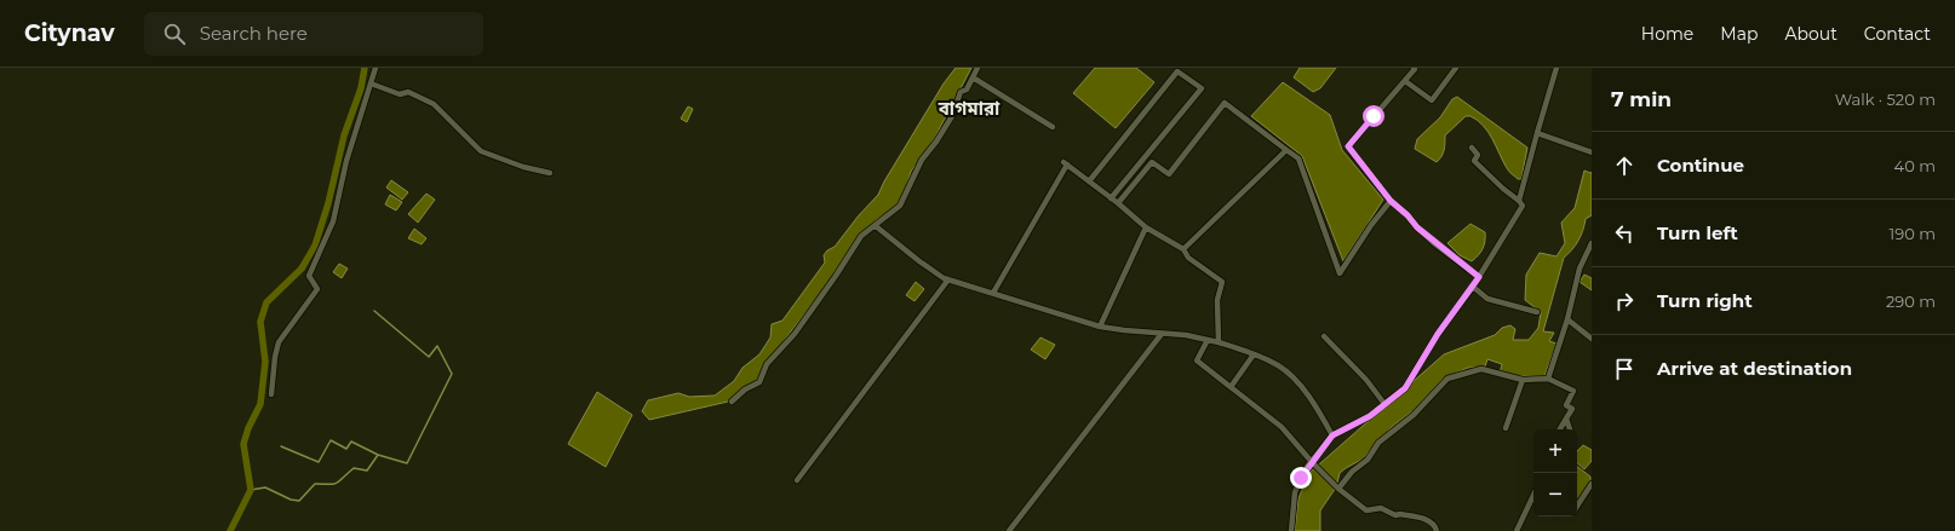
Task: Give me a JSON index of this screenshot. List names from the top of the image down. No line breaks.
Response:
{"districts":["বাগমারা"],"page":{"header":"Citynav","search":"Search here","nav":["Home","Map","About","Contact"],"heading":["7 min","Walk · 520 m"],"list":[["Continue","40 m"],["Turn left","190 m"],["Turn right","290 m"],"Arrive at destination"],"map_buttons":["+","−"]}}
